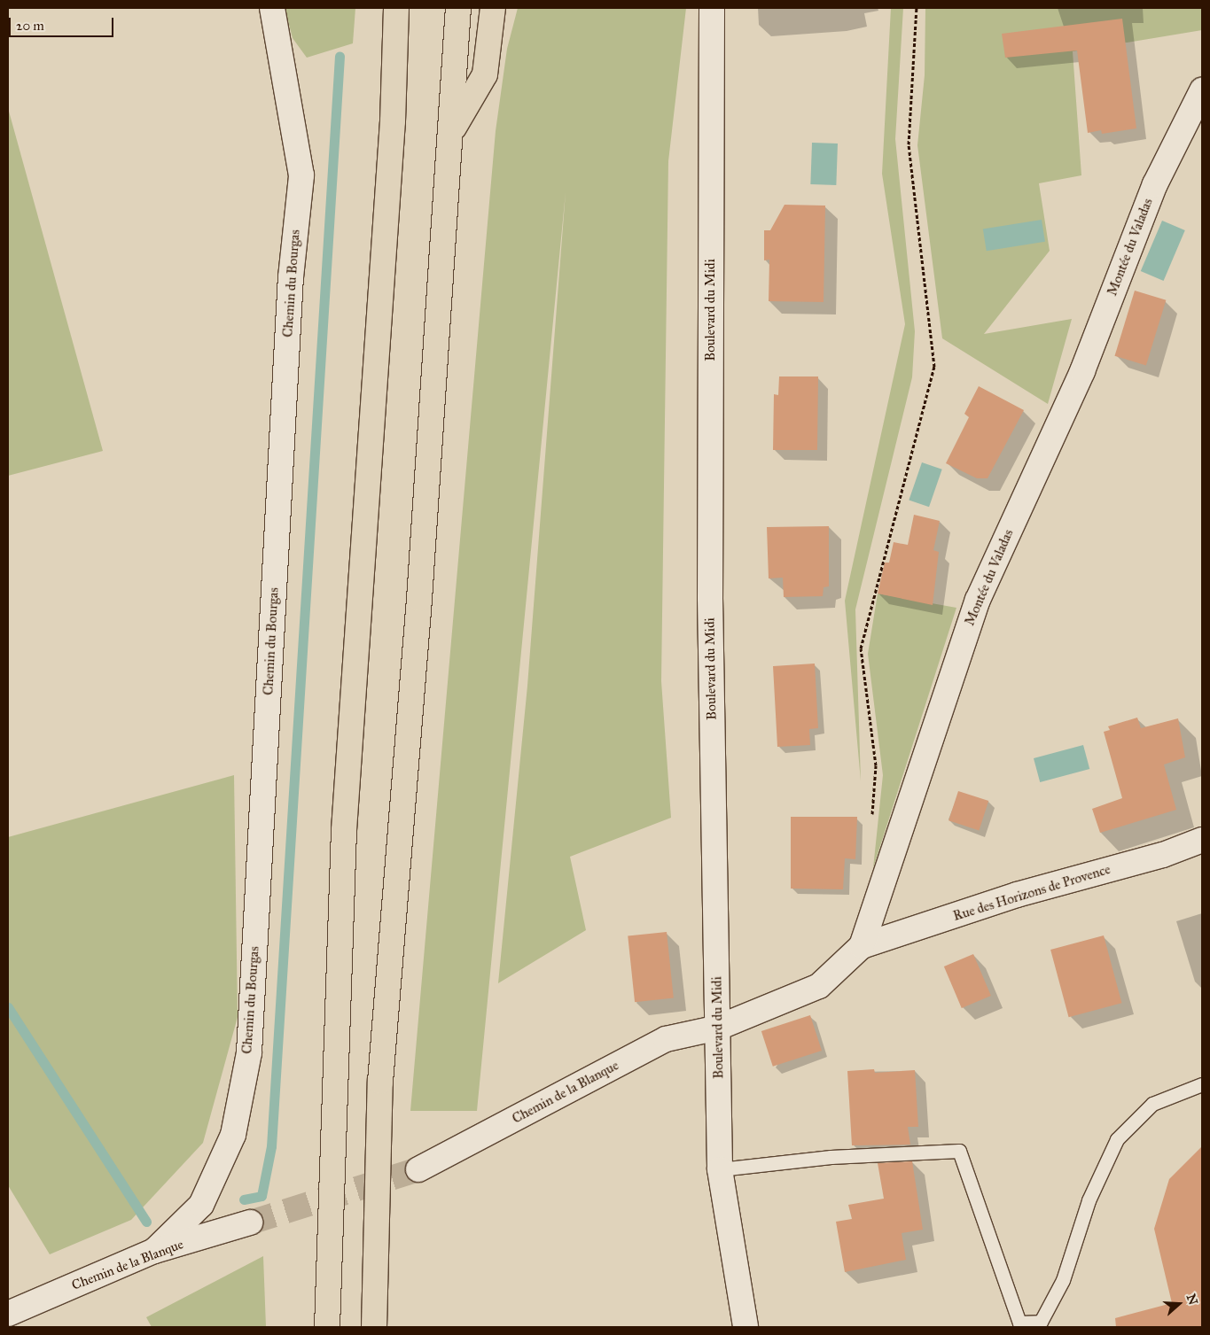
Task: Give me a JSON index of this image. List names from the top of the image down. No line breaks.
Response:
{"streets":{"street":["Montée du Valadas","Chemin du Bourgas","Boulevard du Midi","Rue des Horizons de Provence","Chemin de la Blanque"]},"crossings":[["Montée du Valadas","Boulevard du Midi"],["Montée du Valadas","Rue des Horizons de Provence"],["Montée du Valadas","Chemin de la Blanque"],["Chemin du Bourgas","Chemin de la Blanque"],["Boulevard du Midi","Chemin de la Blanque"]],"scale_bar":"20 m","north":"right"}
